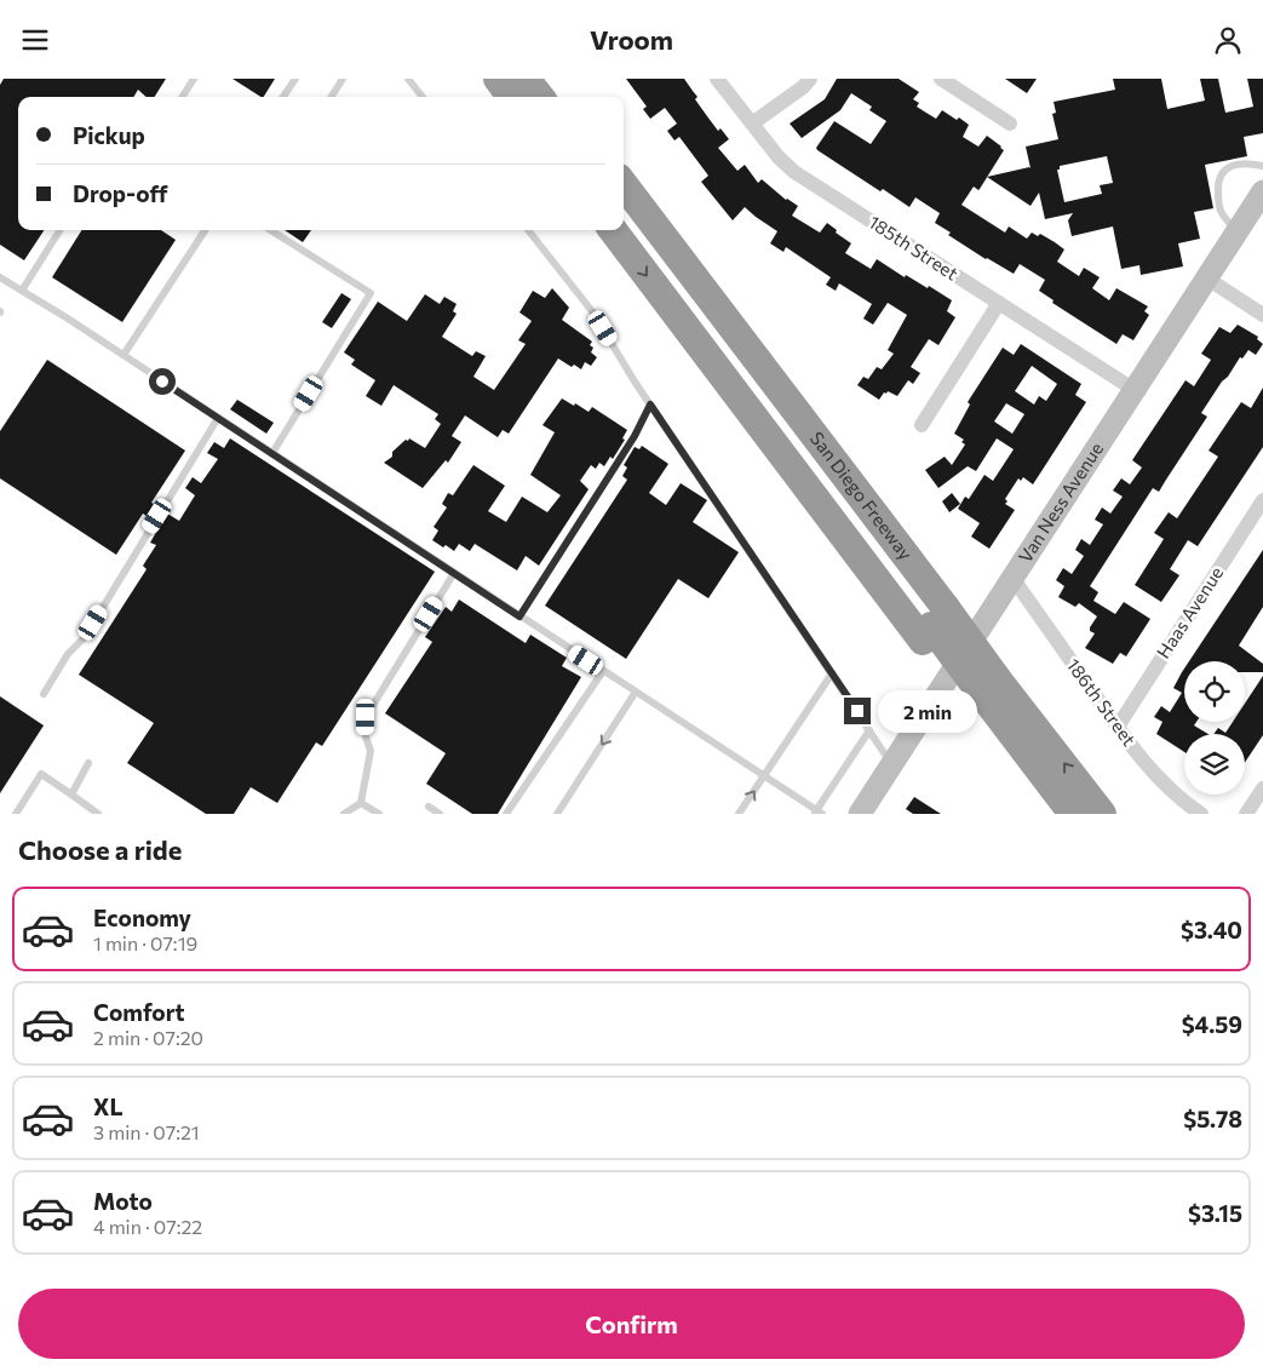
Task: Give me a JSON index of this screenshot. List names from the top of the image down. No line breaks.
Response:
{"streets":{"highway":["San Diego Freeway"],"main road":["Van Ness Avenue"],"street":["185th Street","Haas Avenue","186th Street"]},"crossings":[["185th Street","Van Ness Avenue"],["Van Ness Avenue","186th Street"],["Haas Avenue","186th Street"]],"page":{"header":"Vroom","banner":["Pickup","Drop-off"],"bubble":"2 min","heading":"Choose a ride","list":[{"name":"Economy","note":"1 min · 07:19","value":"$3.40"},{"name":"Comfort","note":"2 min · 07:20","value":"$4.59"},{"name":"XL","note":"3 min · 07:21","value":"$5.78"},{"name":"Moto","note":"4 min · 07:22","value":"$3.15"}],"buttons":"Confirm"}}
